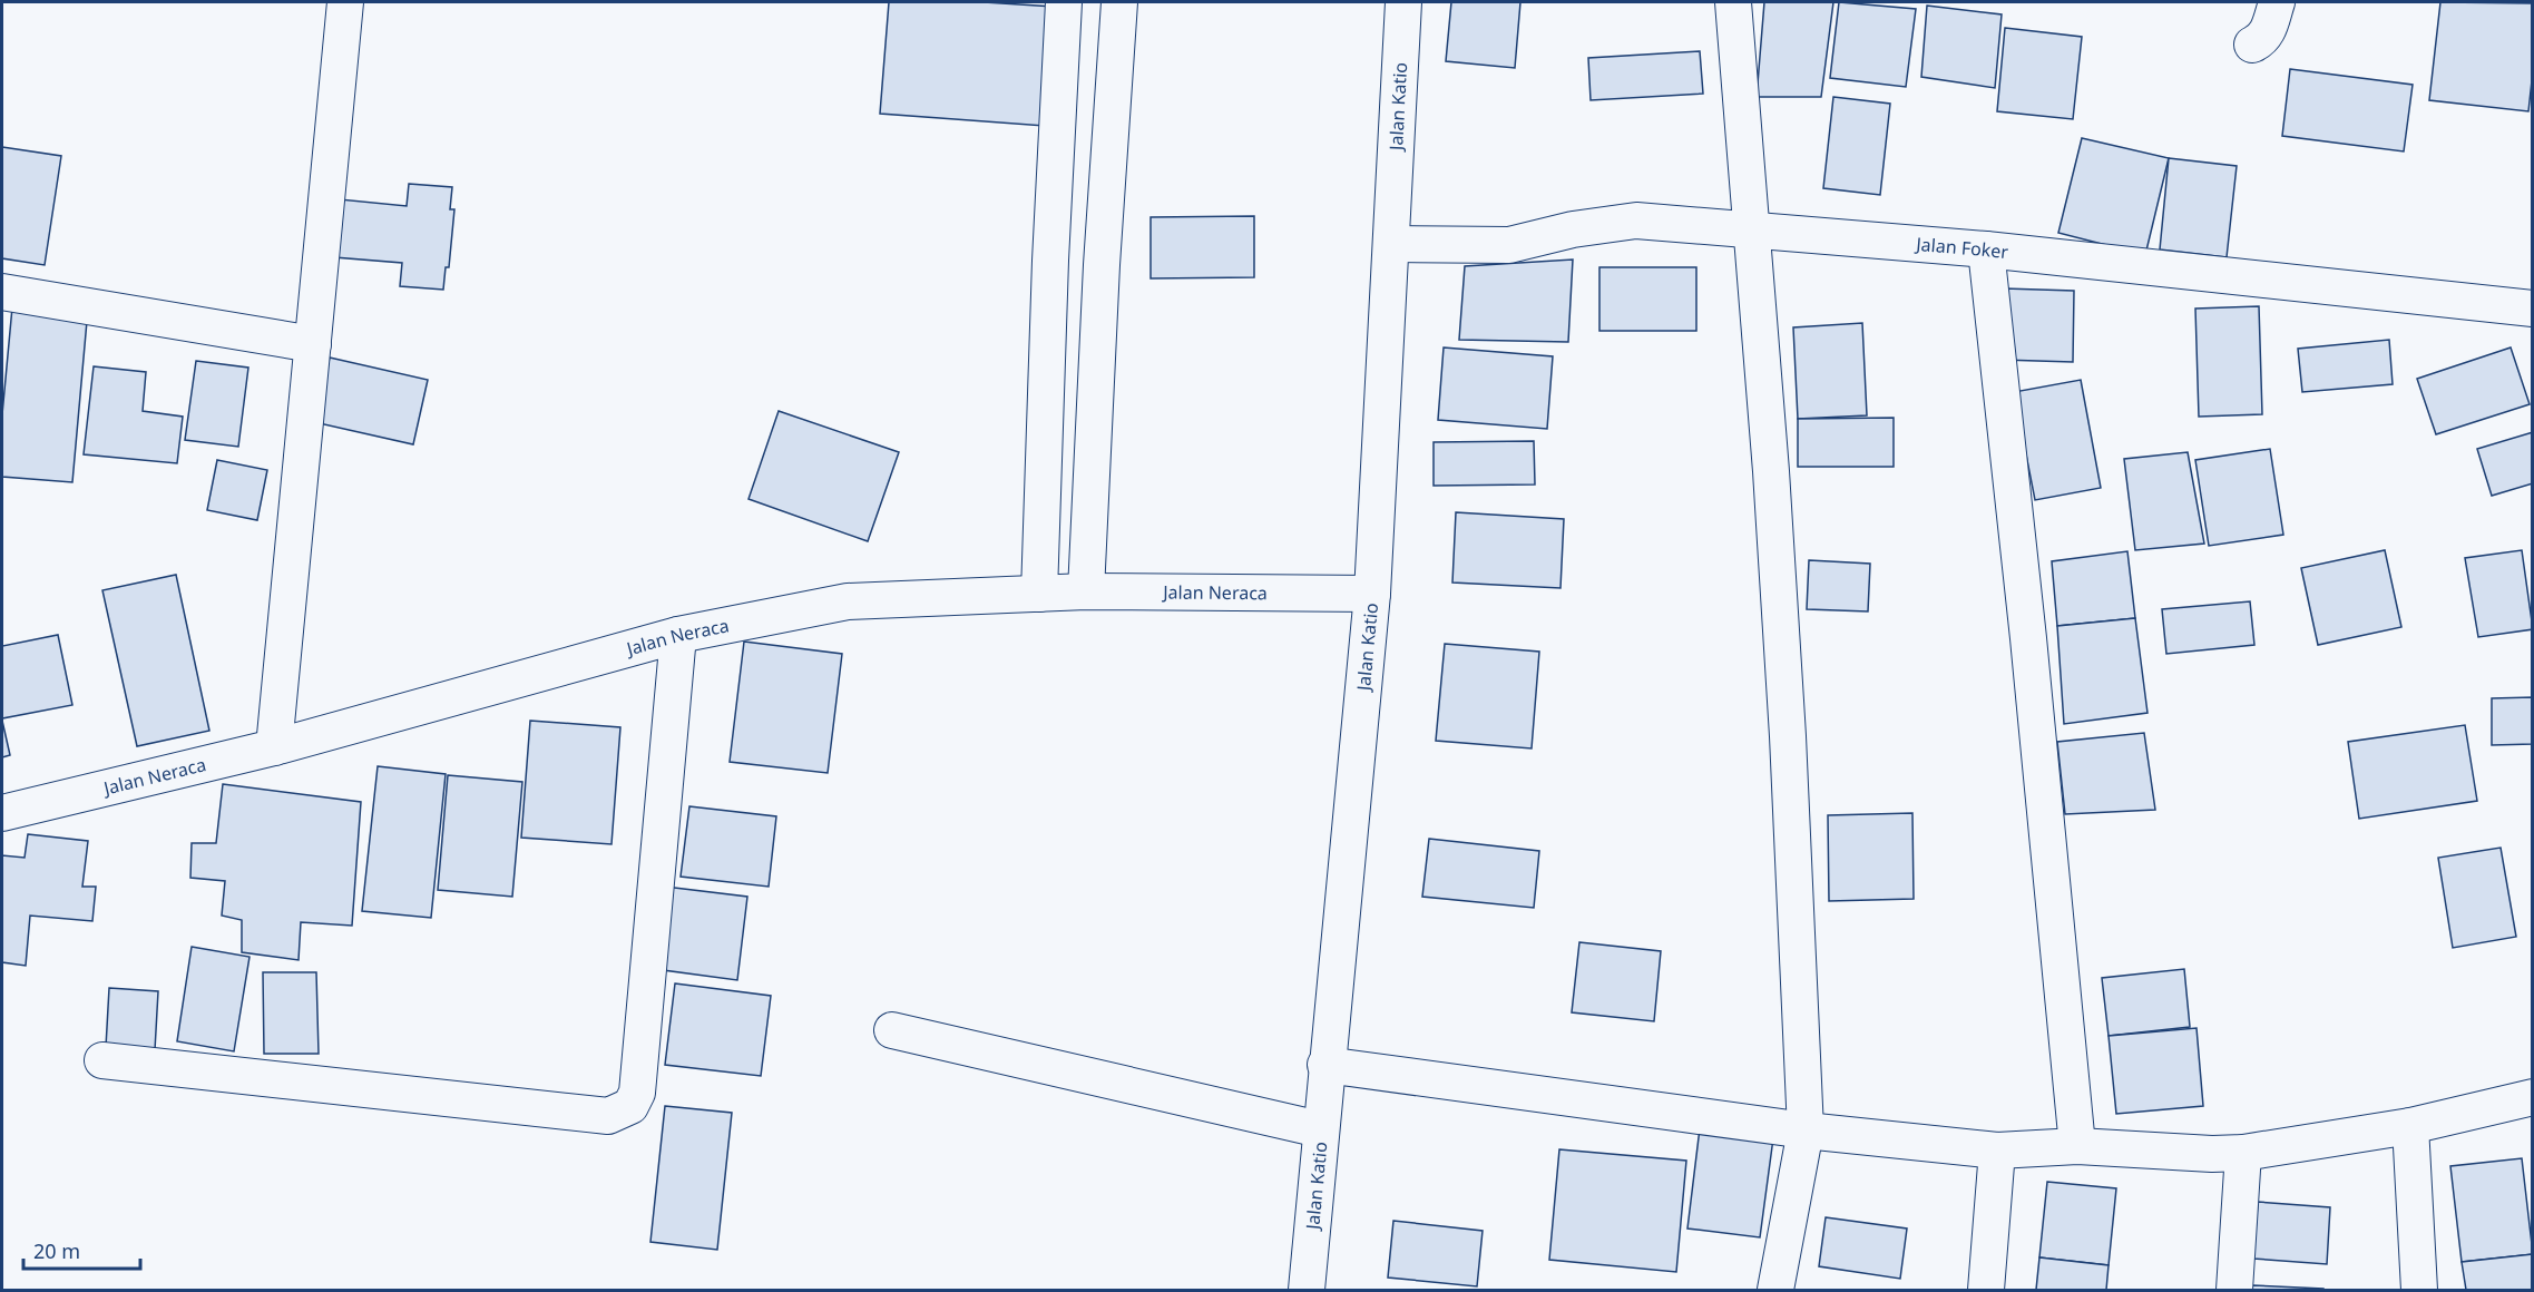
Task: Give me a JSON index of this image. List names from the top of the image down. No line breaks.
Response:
{"streets":{"street":["Jalan Katio","Jalan Foker","Jalan Neraca"]},"crossings":[["Jalan Katio","Jalan Foker"],["Jalan Katio","Jalan Neraca"]],"scale_bar":"20 m"}
